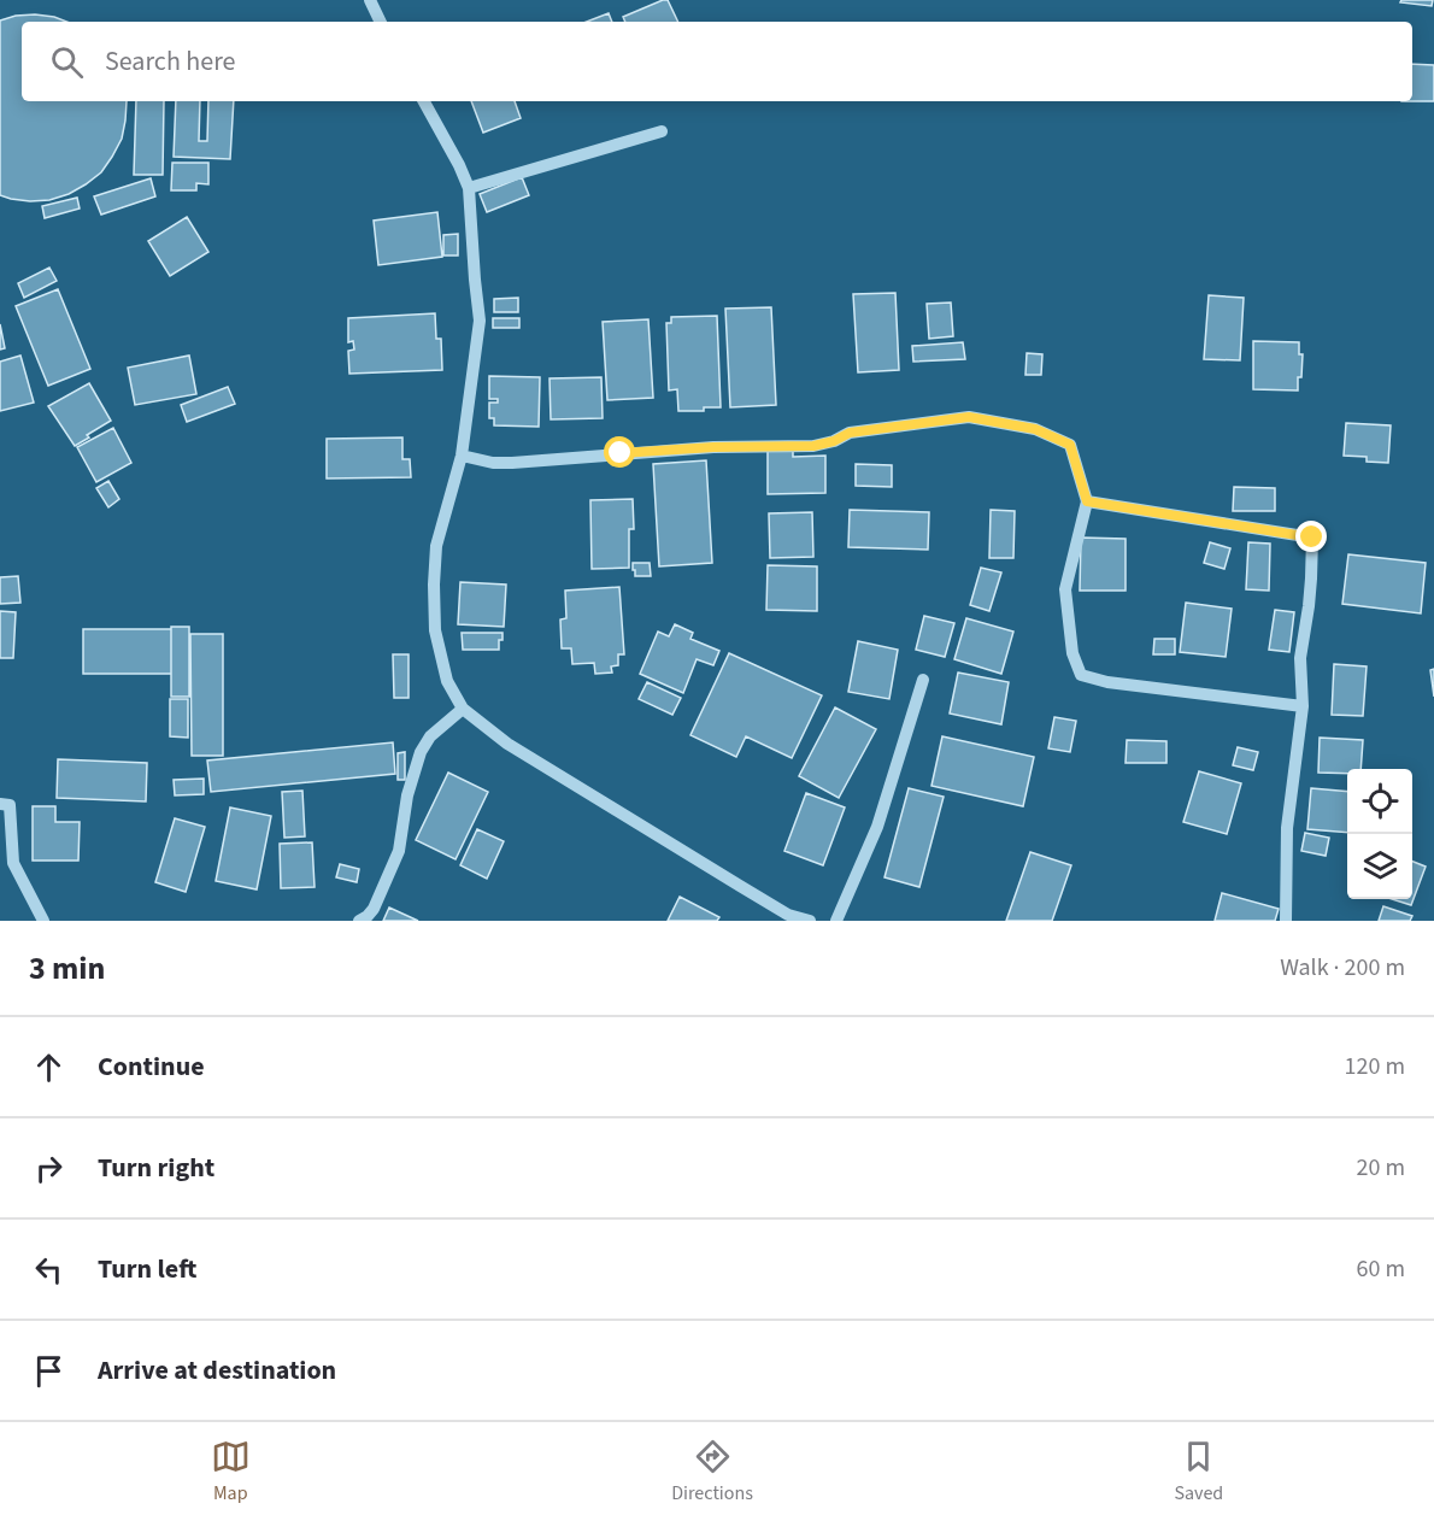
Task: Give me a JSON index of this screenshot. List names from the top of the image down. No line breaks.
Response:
{"page":{"search":"Search here","heading":["3 min","Walk · 200 m"],"list":[["Continue","120 m"],["Turn right","20 m"],["Turn left","60 m"],"Arrive at destination"],"nav":["Map","Directions","Saved"]}}
